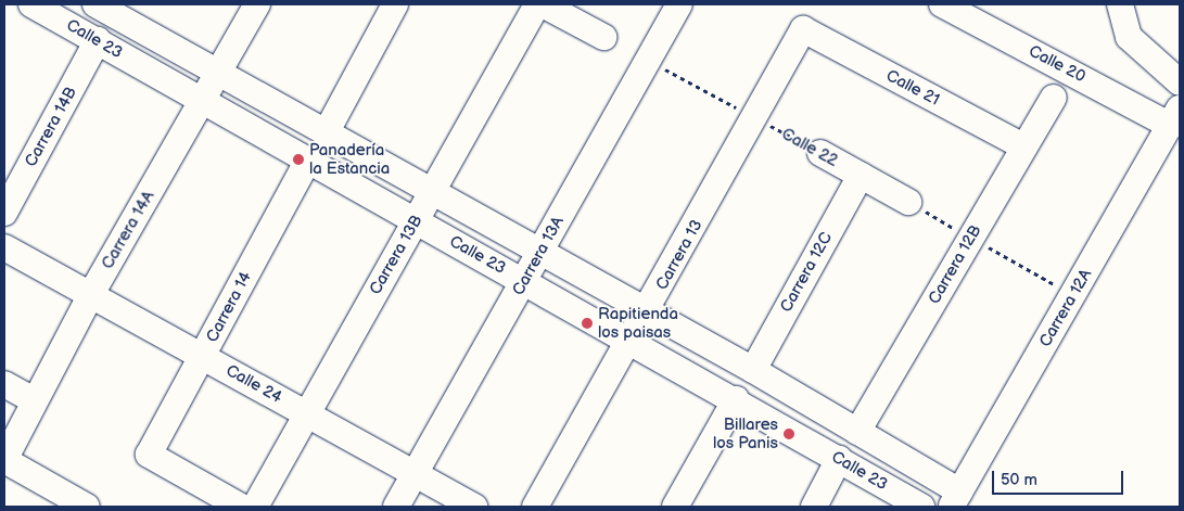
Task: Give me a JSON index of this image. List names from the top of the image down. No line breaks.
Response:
{"streets":{"street":["Calle 23","Calle 20","Calle 21","Carrera 14B","Calle 22","Carrera 14A","Carrera 13B","Carrera 13","Carrera 13A","Carrera 12B","Carrera 12C","Carrera 14","Carrera 12A","Calle 24"]},"crossings":[["Calle 23","Carrera 14B"],["Calle 23","Carrera 14A"],["Calle 23","Carrera 13B"],["Calle 23","Carrera 13"],["Calle 23","Carrera 13A"],["Calle 23","Carrera 12B"],["Calle 23","Carrera 12C"],["Calle 23","Carrera 14"],["Calle 23","Carrera 12A"],["Calle 20","Carrera 12A"],["Calle 21","Carrera 13"],["Calle 21","Carrera 12B"],["Calle 22","Carrera 13"],["Calle 22","Carrera 13A"],["Calle 22","Carrera 12C"],["Carrera 14A","Calle 24"],["Carrera 13B","Calle 24"],["Carrera 13A","Calle 24"],["Carrera 14","Calle 24"]],"places":["Panadería la Estancia","Rapitienda los paisas","Billares los Panis"],"scale_bar":"50 m"}
